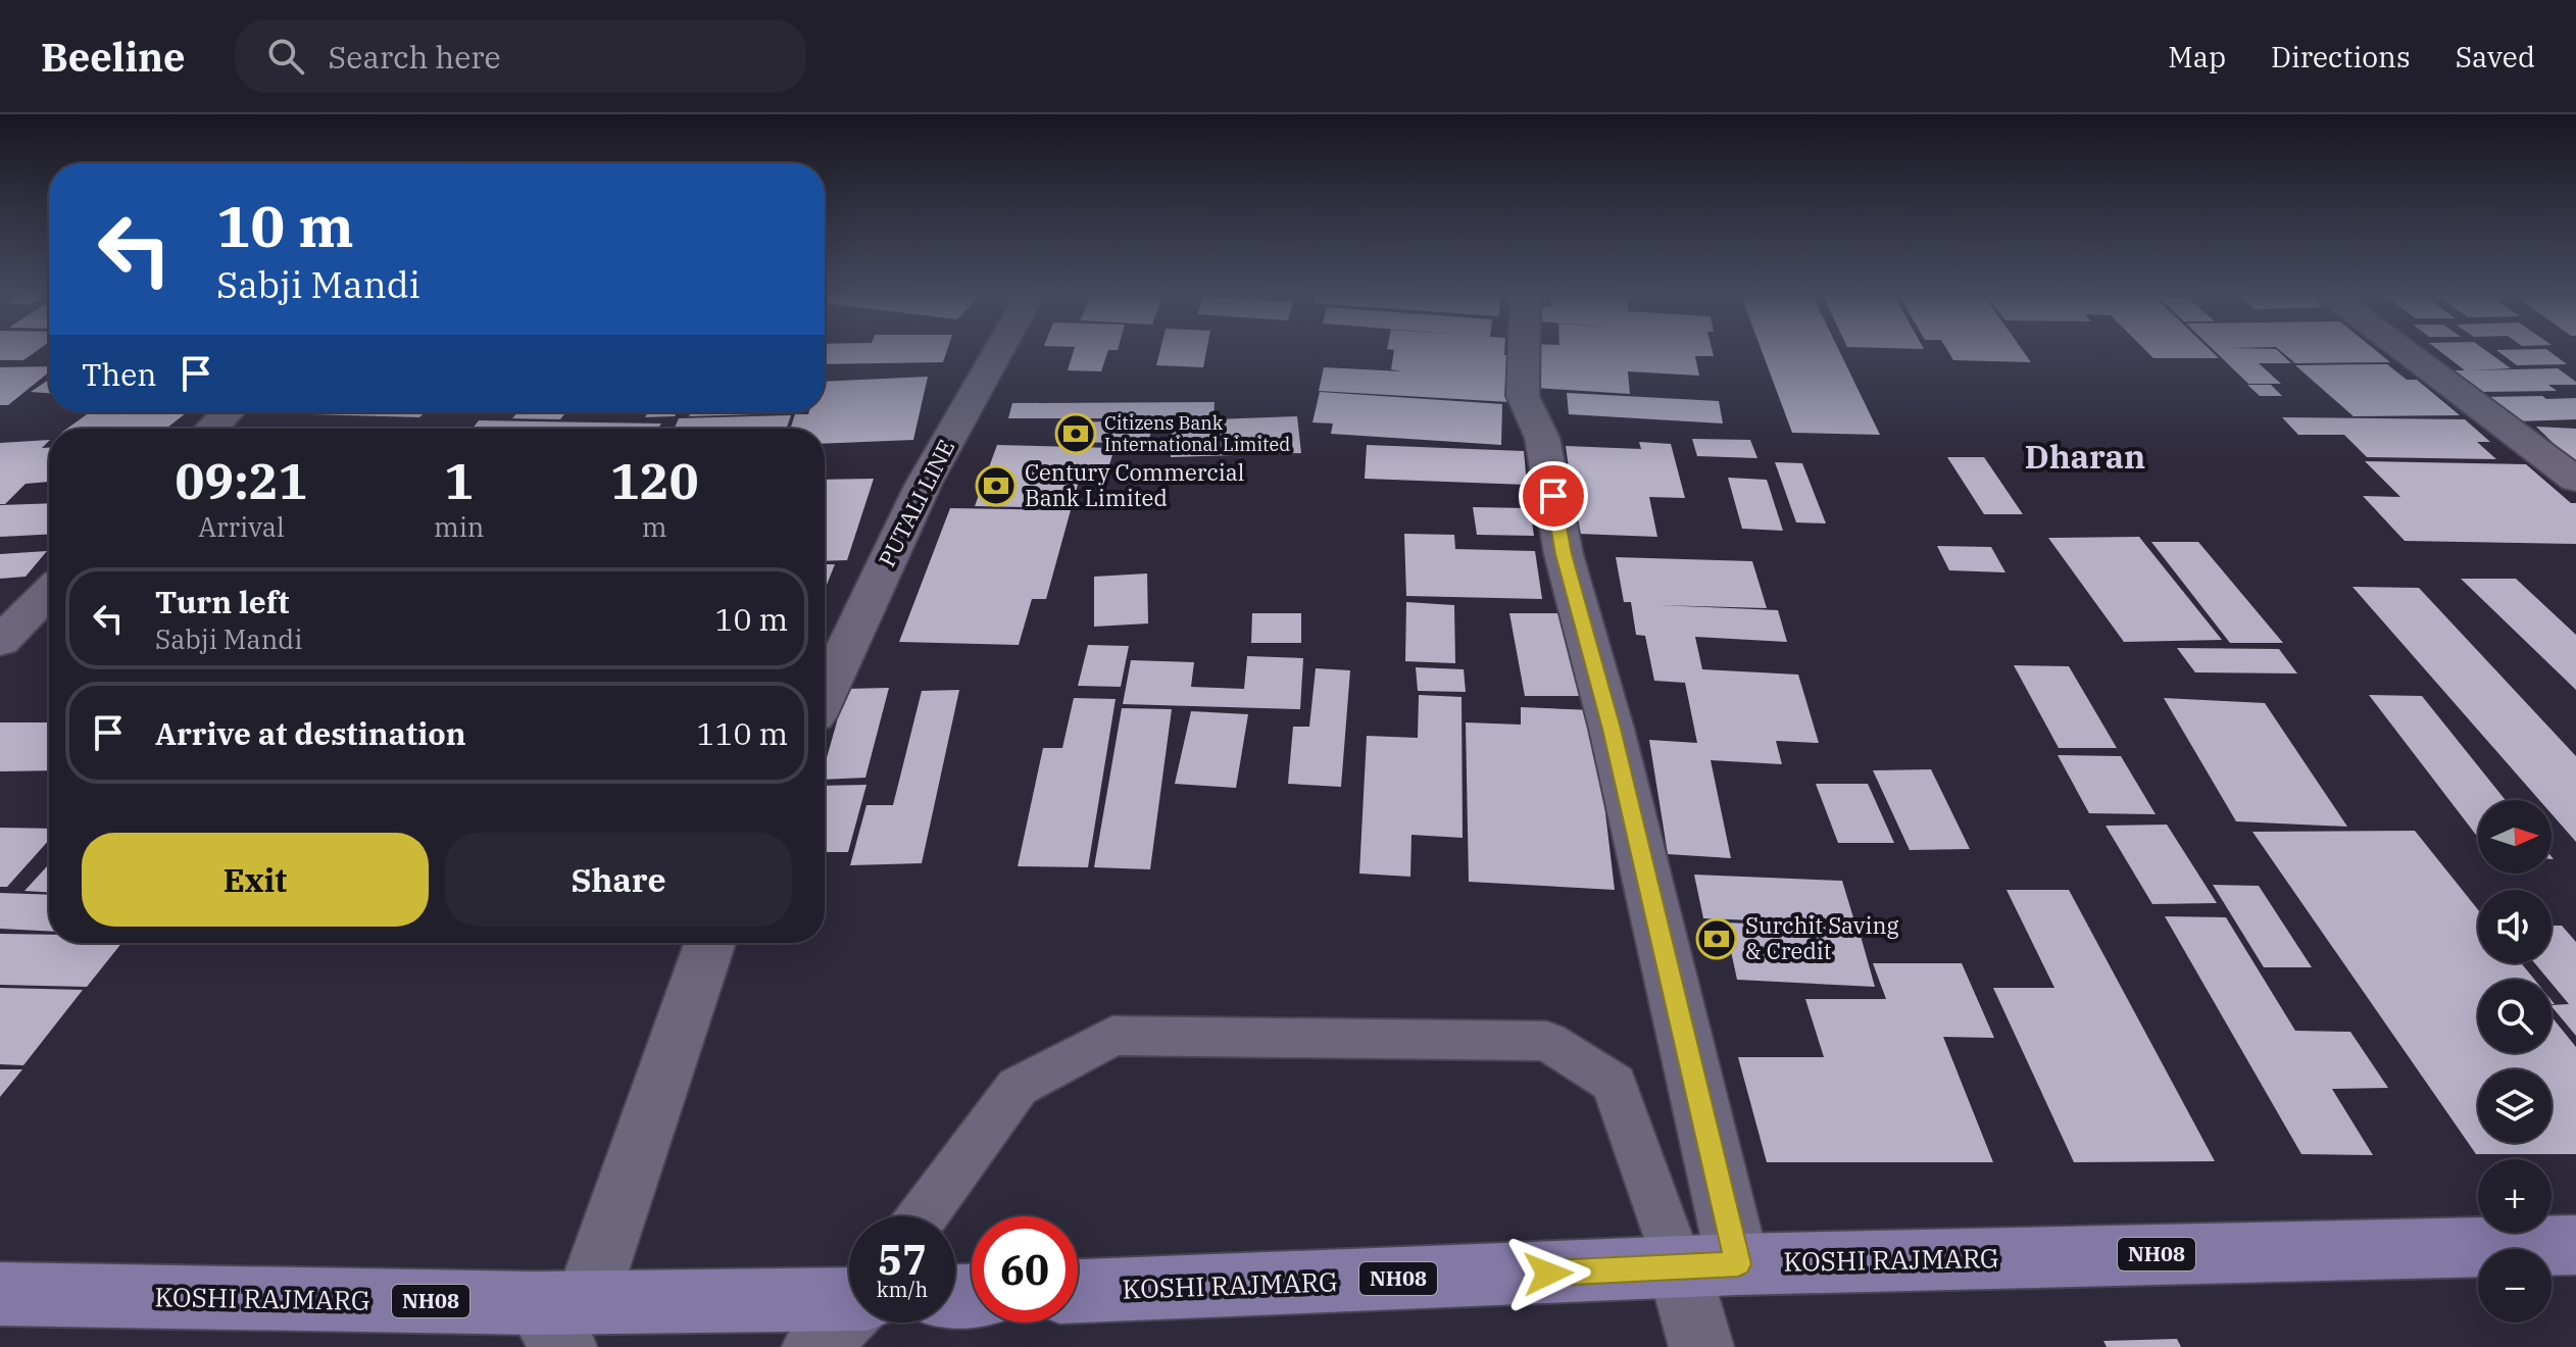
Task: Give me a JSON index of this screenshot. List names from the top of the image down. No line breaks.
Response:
{"streets":{"main road":["NH08","KOSHI RAJMARG"],"street":["PUTALI LINE"]},"districts":["Dharan"],"places":{"bank":["Citizens Bank International Limited","Century Commercial Bank Limited","Surchit Saving & Credit"]},"north":"right","page":{"header":"Beeline","search":"Search here","nav":["Map","Directions","Saved"],"turn":["10 m","Sabji Mandi"],"then":"Then","eta":["09:21","Arrival","1","min","120","m"],"list":[{"name":"Turn left","note":"Sabji Mandi","value":"10 m"},{"name":"Arrive at destination","value":"110 m"}],"map_buttons":["+","−"],"buttons":["Exit","Share"],"speed":"57 km/h","limit":"60"}}
